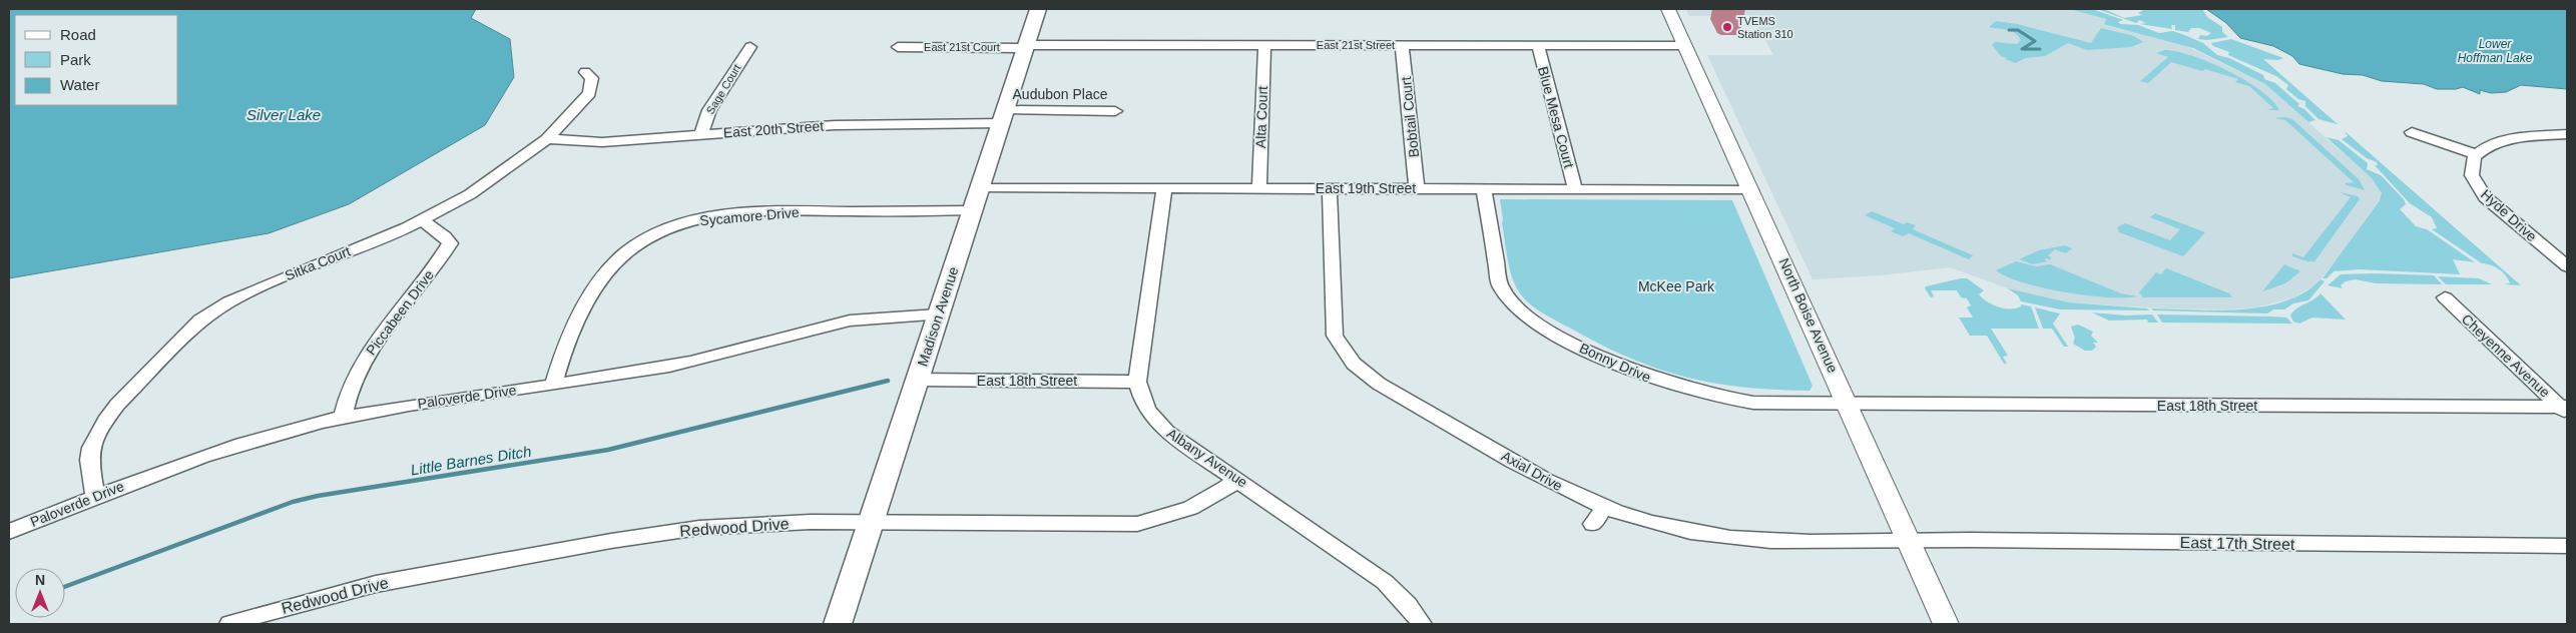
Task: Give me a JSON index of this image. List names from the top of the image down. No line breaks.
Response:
{"streets":{"main road":["Madison Avenue"],"street":["East 21st Street","East 21st Court","Sage Court","Audubon Place","Alta Court","Bobtail Court","Blue Mesa Court","East 20th Street","East 19th Street","Hyde Drive","Sycamore Drive","Sitka Court","Piccabeen Drive","North Boise Avenue","Cheyenne Avenue","Bonny Drive","East 18th Street","Paloverde Drive","Albany Avenue","Axial Drive","Redwood Drive","East 17th Street"]},"crossings":[["East 21st Street","East 21st Court"],["East 21st Street","Alta Court"],["East 21st Street","Bobtail Court"],["East 21st Street","Blue Mesa Court"],["East 21st Street","North Boise Avenue"],["East 21st Street","Madison Avenue"],["East 21st Court","Madison Avenue"],["Sage Court","East 20th Street"],["Audubon Place","East 20th Street"],["Audubon Place","Madison Avenue"],["Alta Court","East 19th Street"],["Bobtail Court","East 19th Street"],["Blue Mesa Court","East 19th Street"],["East 20th Street","Sitka Court"],["East 20th Street","Madison Avenue"],["East 19th Street","North Boise Avenue"],["East 19th Street","Madison Avenue"],["East 19th Street","Bonny Drive"],["East 19th Street","Albany Avenue"],["East 19th Street","Axial Drive"],["Sycamore Drive","Madison Avenue"],["Sycamore Drive","Paloverde Drive"],["Sitka Court","Piccabeen Drive"],["Sitka Court","Paloverde Drive"],["Piccabeen Drive","Paloverde Drive"],["North Boise Avenue","Bonny Drive"],["North Boise Avenue","East 18th Street"],["North Boise Avenue","Axial Drive"],["North Boise Avenue","East 17th Street"],["Madison Avenue","East 18th Street"],["Madison Avenue","Paloverde Drive"],["Madison Avenue","Redwood Drive"],["Cheyenne Avenue","East 18th Street"],["Bonny Drive","East 18th Street"],["East 18th Street","Albany Avenue"],["Albany Avenue","Redwood Drive"],["Axial Drive","East 17th Street"]],"water":["Lower Hoffman Lake","Silver Lake","Little Barnes Ditch"],"parks":["McKee Park"],"places":["TVEMS Station 310"],"legend":["Road","Park","Water"],"north":"top"}
